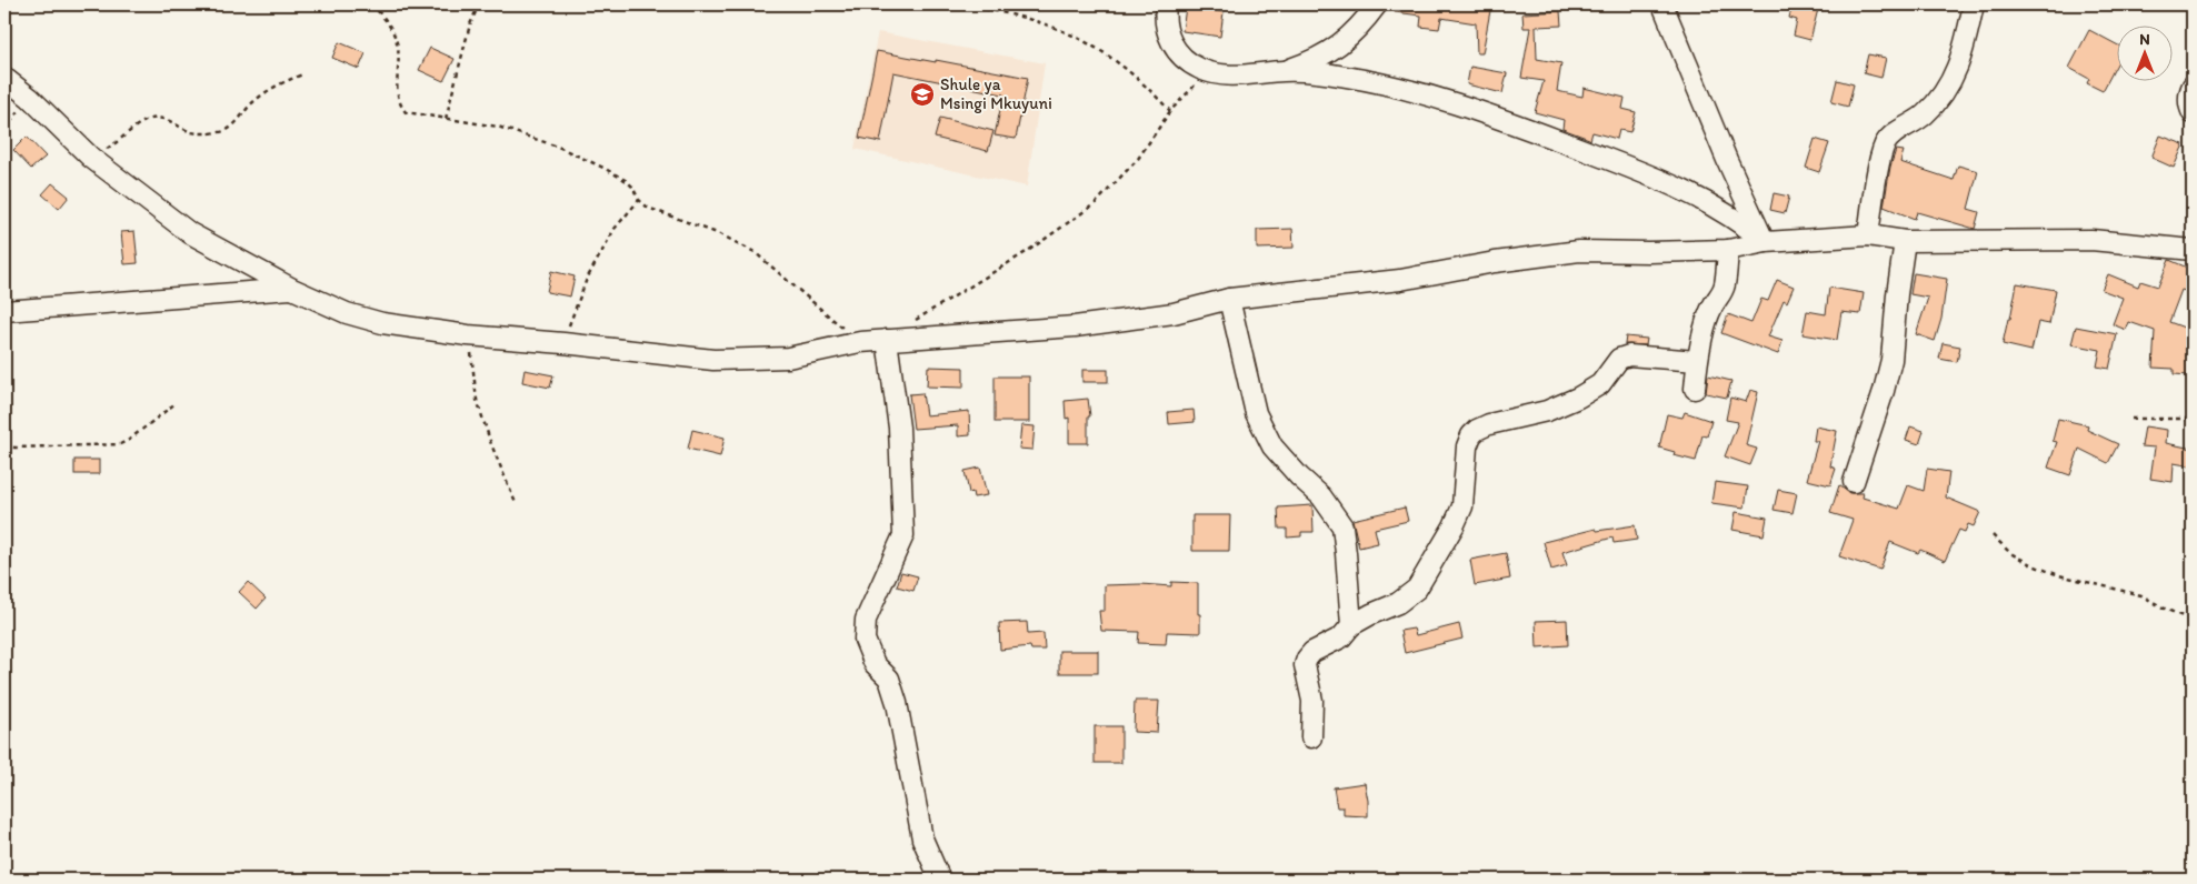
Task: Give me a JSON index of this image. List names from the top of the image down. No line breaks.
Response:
{"places":{"school or university":["Shule ya Msingi Mkuyuni"]},"north":"top"}
